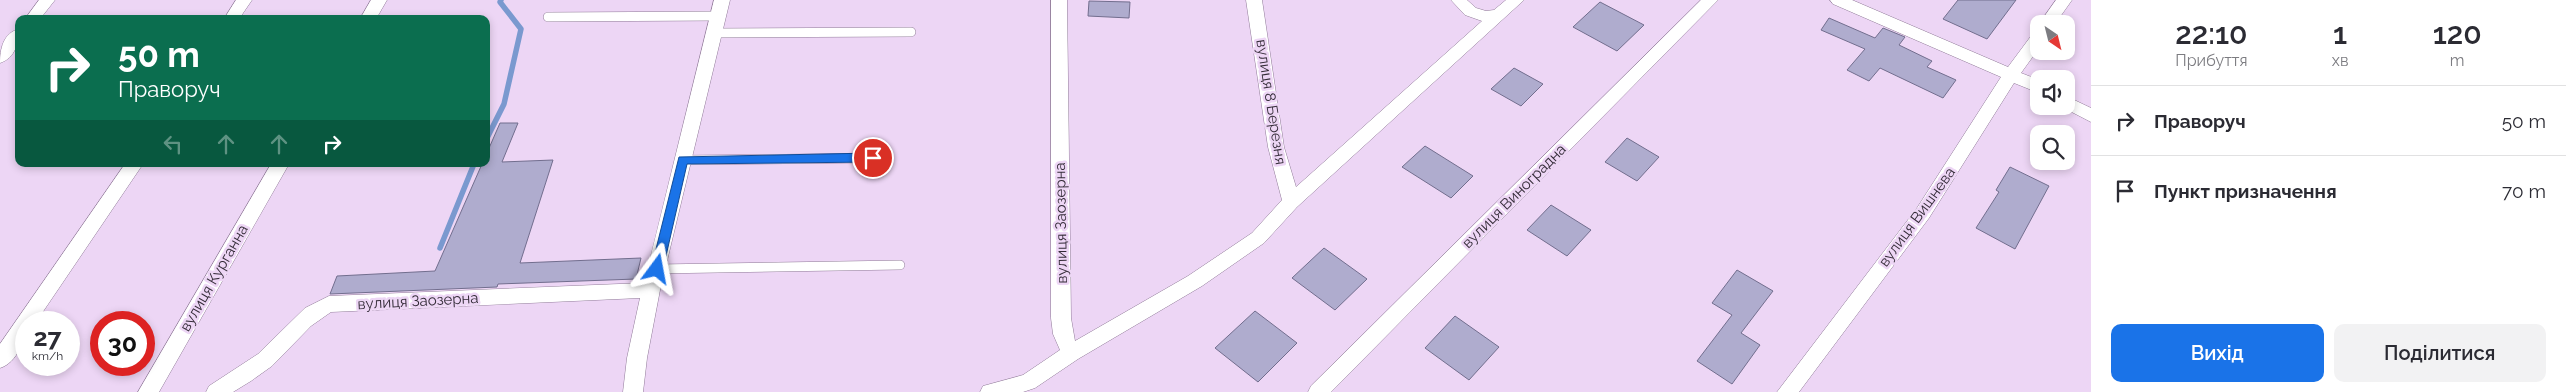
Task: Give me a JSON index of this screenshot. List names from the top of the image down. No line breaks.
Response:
{"streets":{"street":["вулиця 8 Березня","вулиця Виноградна","вулиця Вишнева","вулиця Заозерна","вулиця Курганна"]},"north":"bottom right","page":{"eta":["22:10","Прибуття","1","хв","120","m"],"turn":["50 m","Праворуч"],"list":[{"name":"Праворуч","value":"50 m"},{"name":"Пункт призначення","value":"70 m"}],"speed":"27 km/h","limit":"30","buttons":["Вихід","Поділитися"]}}
